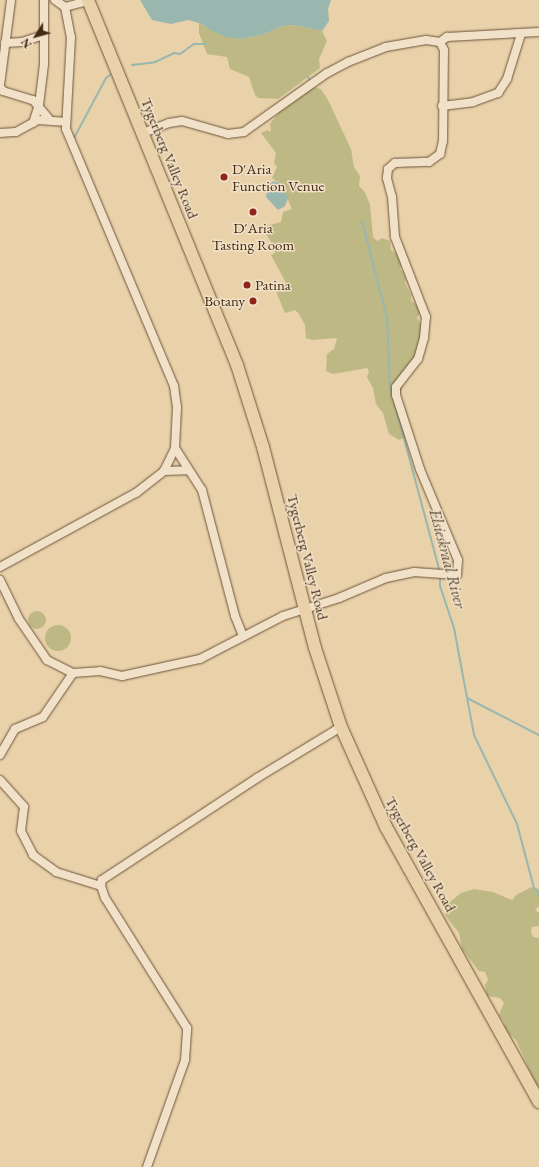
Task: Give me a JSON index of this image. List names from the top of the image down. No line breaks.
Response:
{"streets":{"main road":["Tygerberg Valley Road"]},"water":["Elsieskraal River"],"places":["D'Aria Function Venue","D'Aria Tasting Room","Patina","Botany"],"north":"bottom left"}
